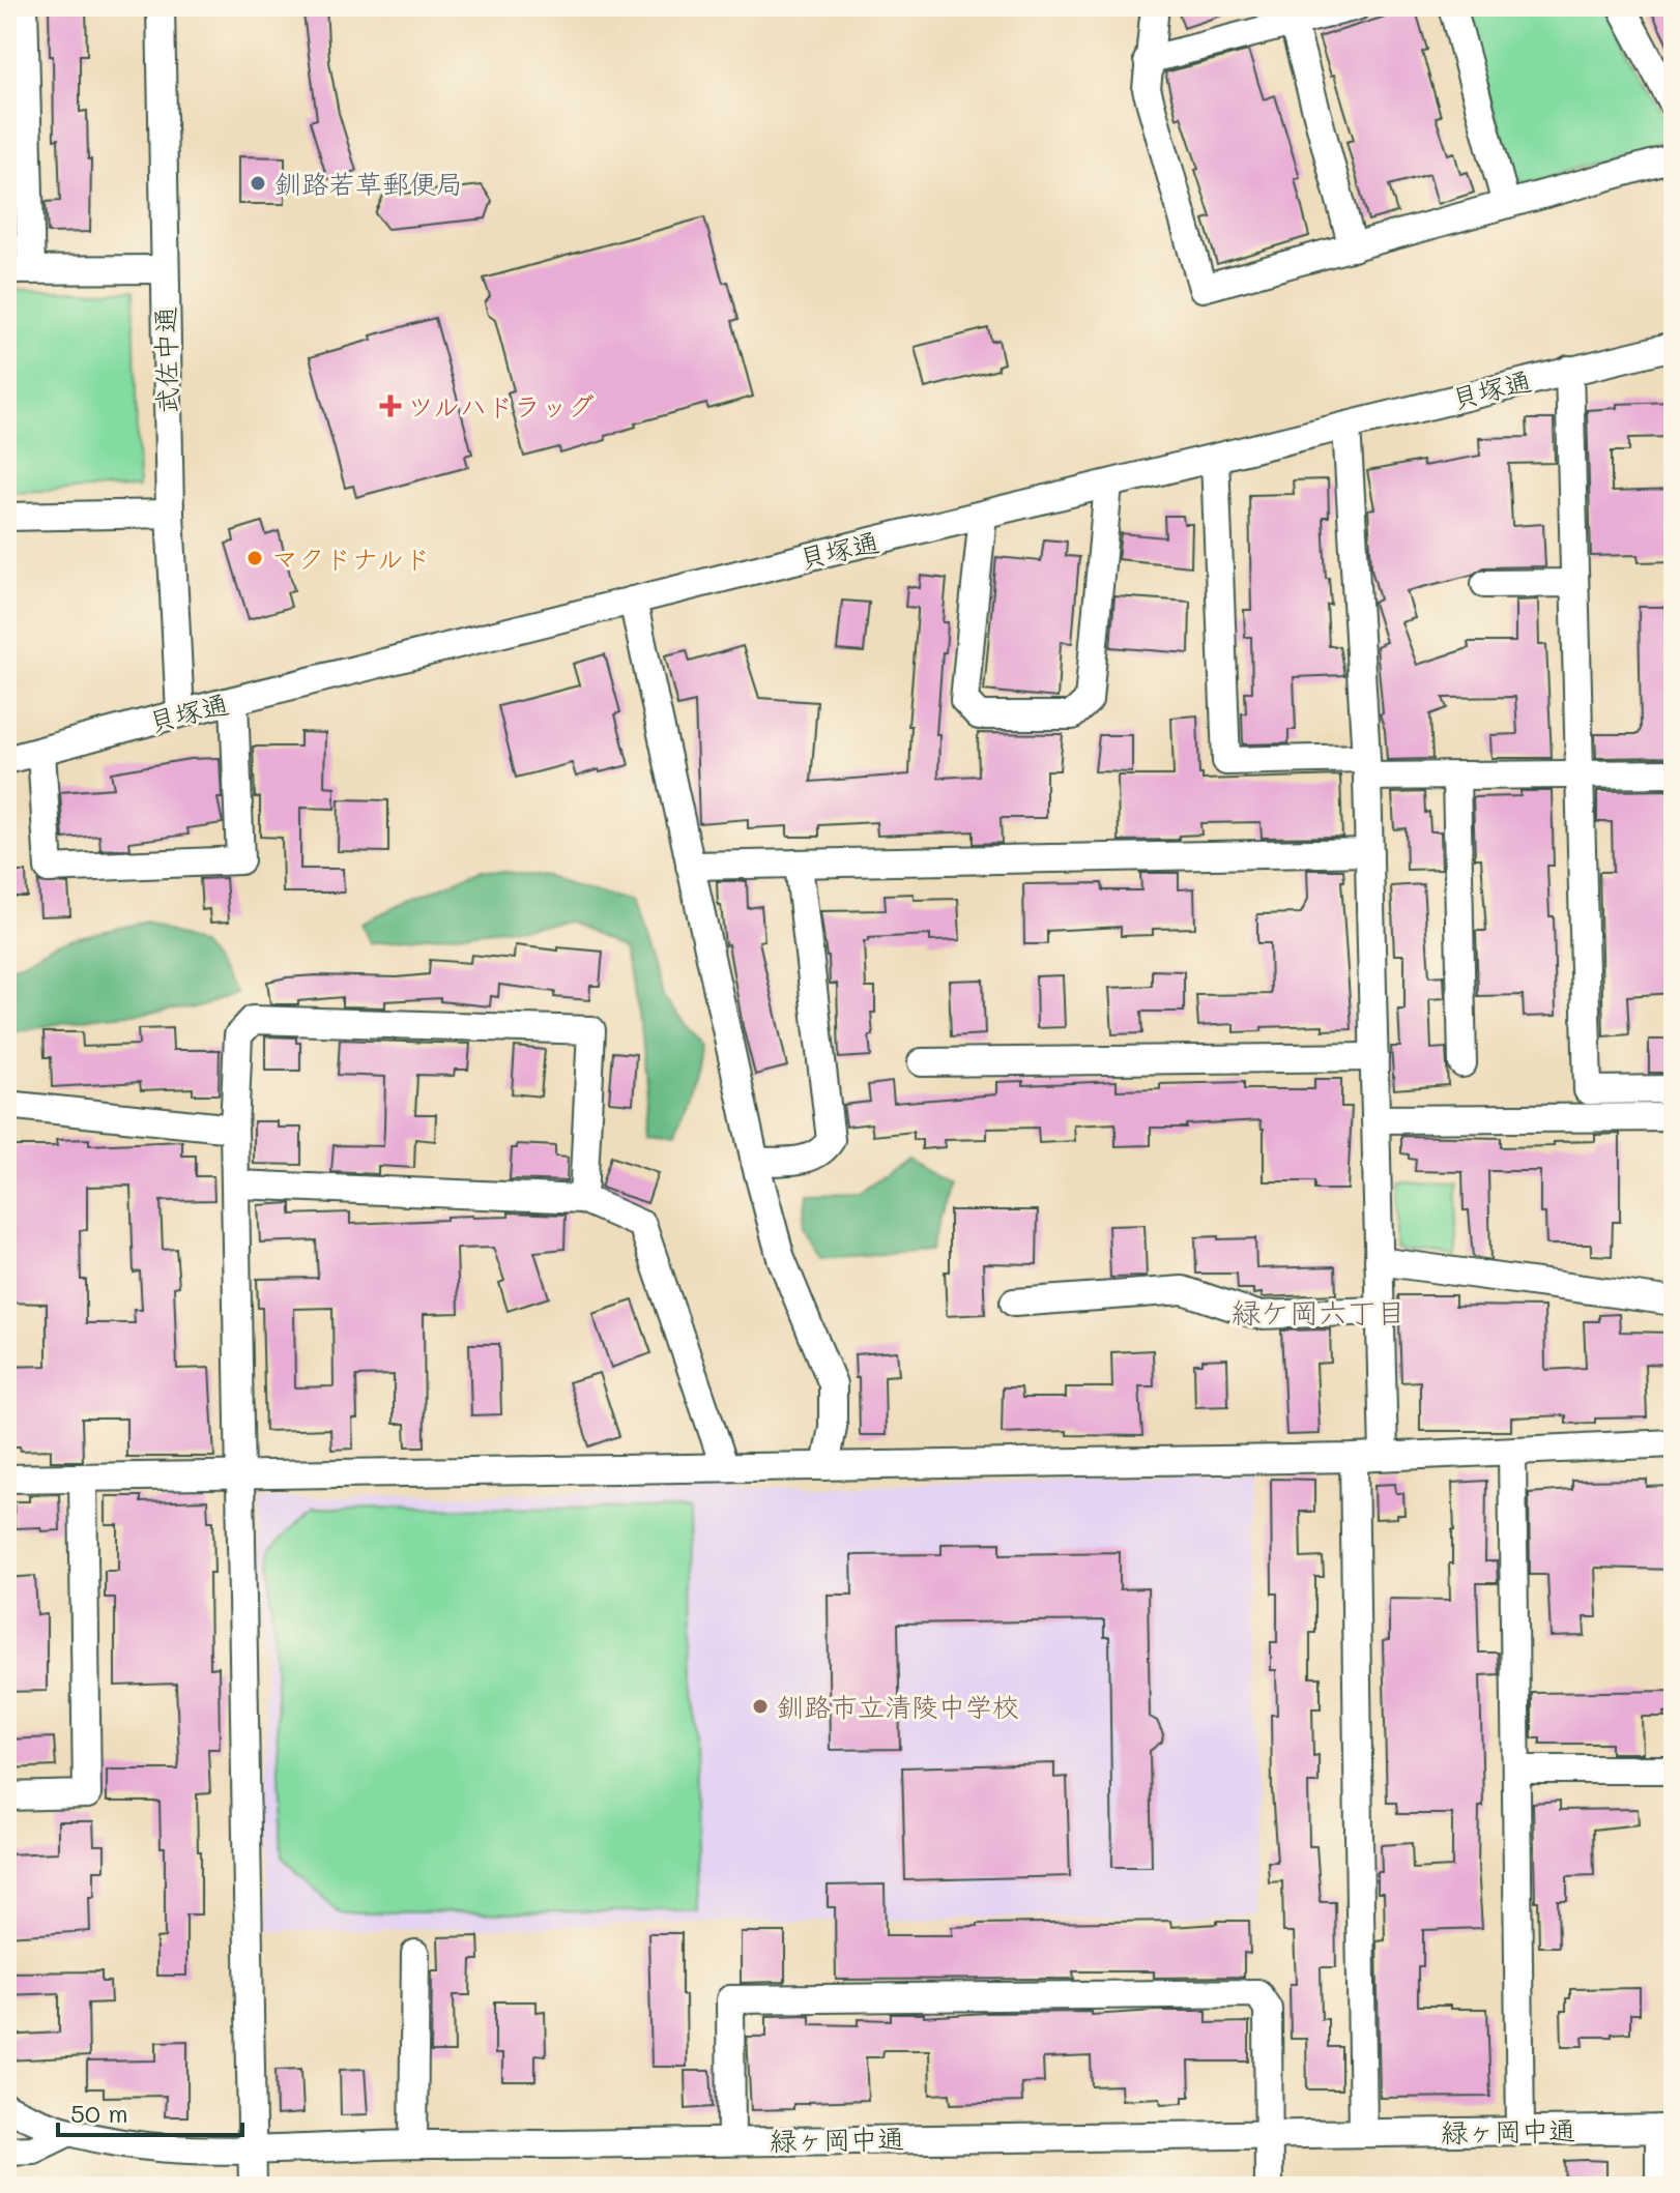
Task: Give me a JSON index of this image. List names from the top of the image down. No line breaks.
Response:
{"streets":{"street":["武佐中通","貝塚通","緑ヶ岡中通"]},"crossings":[["武佐中通","貝塚通"]],"districts":["緑ケ岡六丁目"],"places":{"other":["釧路若草郵便局","マクドナルド","釧路市立清陵中学校"],"health":["ツルハドラッグ"]},"scale_bar":"50 m"}
